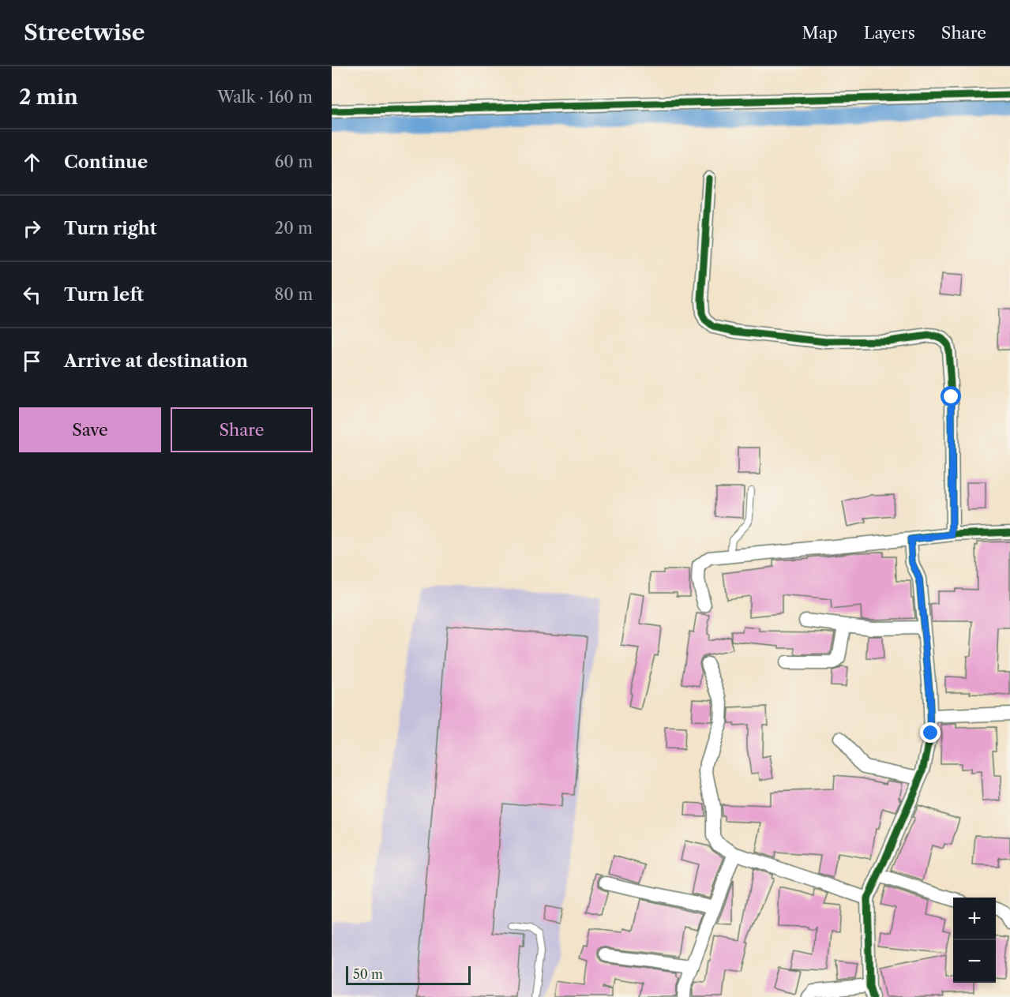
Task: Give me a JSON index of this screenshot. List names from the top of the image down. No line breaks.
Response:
{"scale_bar":"50 m","page":{"header":"Streetwise","nav":["Map","Layers","Share"],"heading":["2 min","Walk · 160 m"],"list":[["Continue","60 m"],["Turn right","20 m"],["Turn left","80 m"],"Arrive at destination"],"buttons":["Save","Share"],"map_buttons":["+","−"],"scale":"50 m"}}
